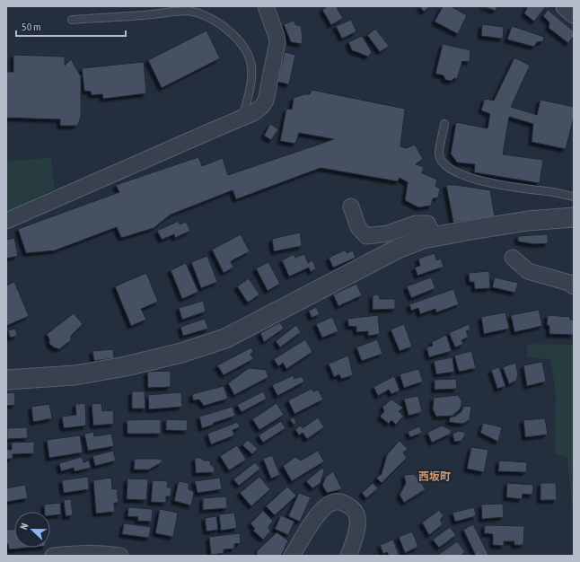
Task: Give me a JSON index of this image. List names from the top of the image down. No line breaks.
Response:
{"districts":["西坂町"],"scale_bar":"50 m","north":"left"}
